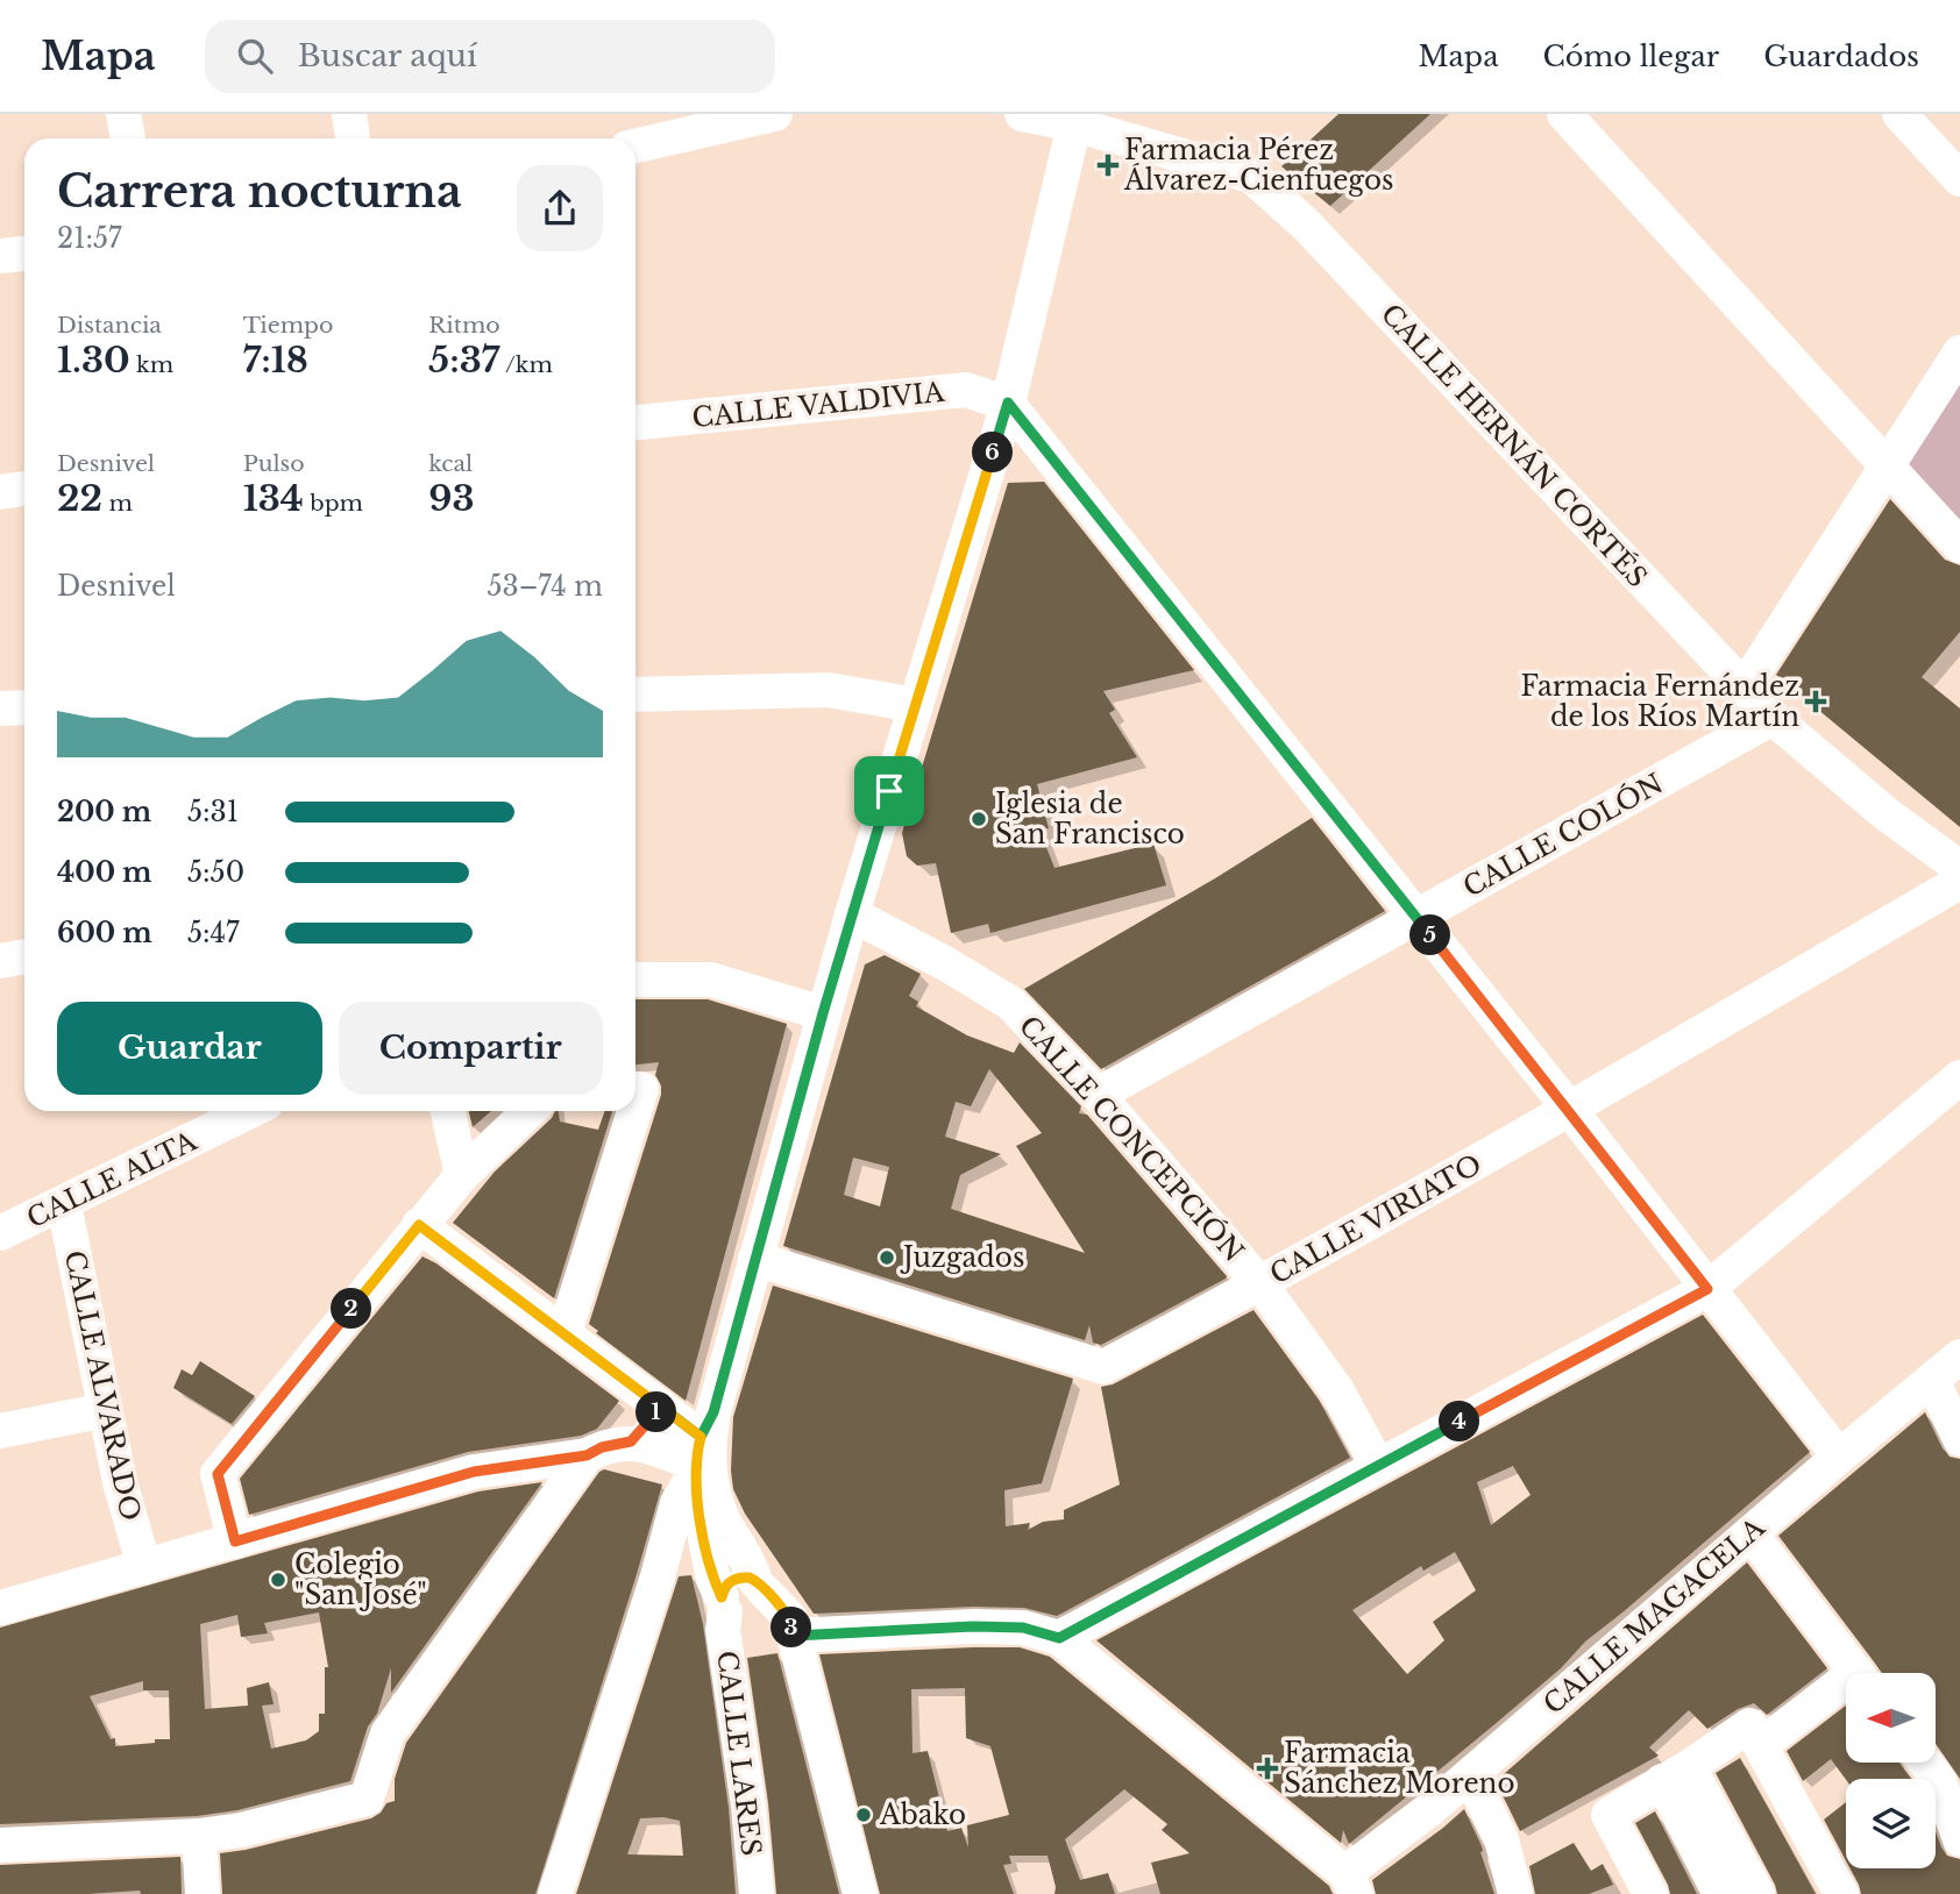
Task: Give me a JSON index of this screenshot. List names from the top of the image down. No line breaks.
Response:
{"streets":{"street":["CALLE VALDIVIA","CALLE HERNÁN CORTÉS","CALLE COLÓN","CALLE CONCEPCIÓN","CALLE ALTA","CALLE VIRIATO","CALLE ALVARADO","CALLE MAGACELA","CALLE LARES"]},"crossings":[["CALLE HERNÁN CORTÉS","CALLE COLÓN"],["CALLE COLÓN","CALLE CONCEPCIÓN"],["CALLE CONCEPCIÓN","CALLE VIRIATO"],["CALLE ALTA","CALLE ALVARADO"]],"places":{"health":["Farmacia Pérez Álvarez-Cienfuegos","Farmacia Fernández de los Ríos Martín","Farmacia Sánchez Moreno"],"other":["Iglesia de San Francisco","Juzgados","Colegio \"San José\"","Abako"]},"north":"left","page":{"header":"Mapa","search":"Buscar aquí","nav":["Mapa","Cómo llegar","Guardados"],"heading":["Carrera nocturna","21:57"],"stats":[["Distancia","1.30 km"],["Tiempo","7:18"],["Ritmo","5:37 /km"],["Desnivel","22 m"],["Pulso","134 bpm"],["kcal","93"]],"pins":["6","5","2","1","4","3"],"chart":["Desnivel","53–74 m"],"list":[{"name":"200 m","note":"5:31"},{"name":"400 m","note":"5:50"},{"name":"600 m","note":"5:47"}],"buttons":["Guardar","Compartir"]}}
